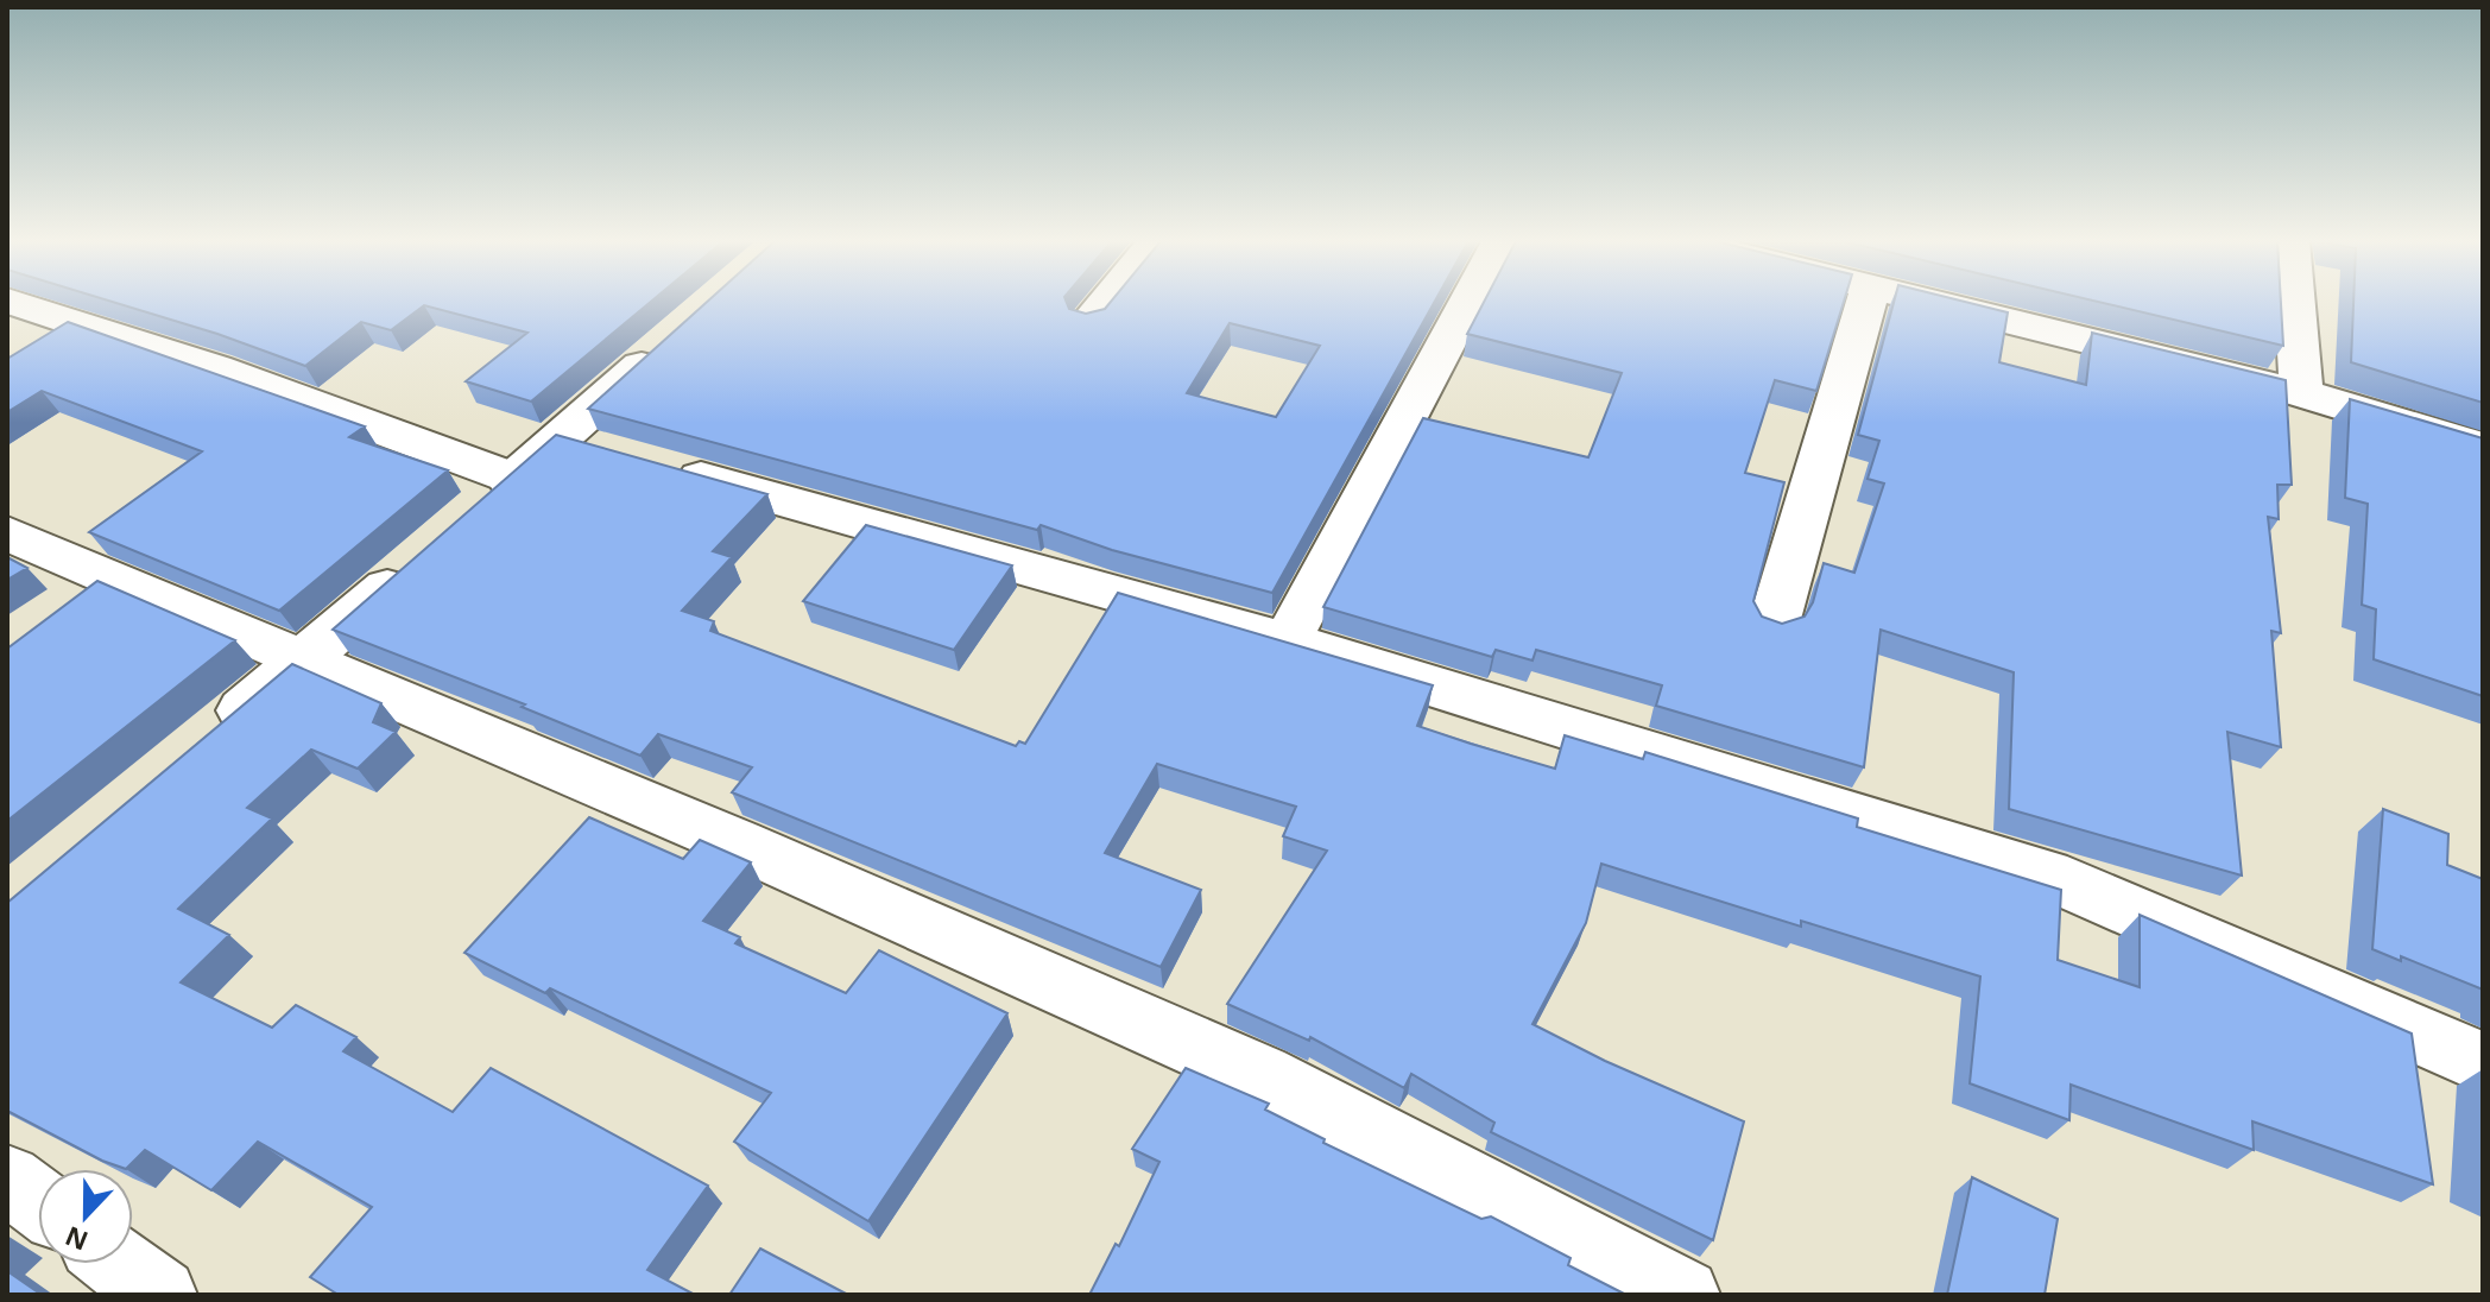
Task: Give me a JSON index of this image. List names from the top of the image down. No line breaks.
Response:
{"north":"bottom"}
